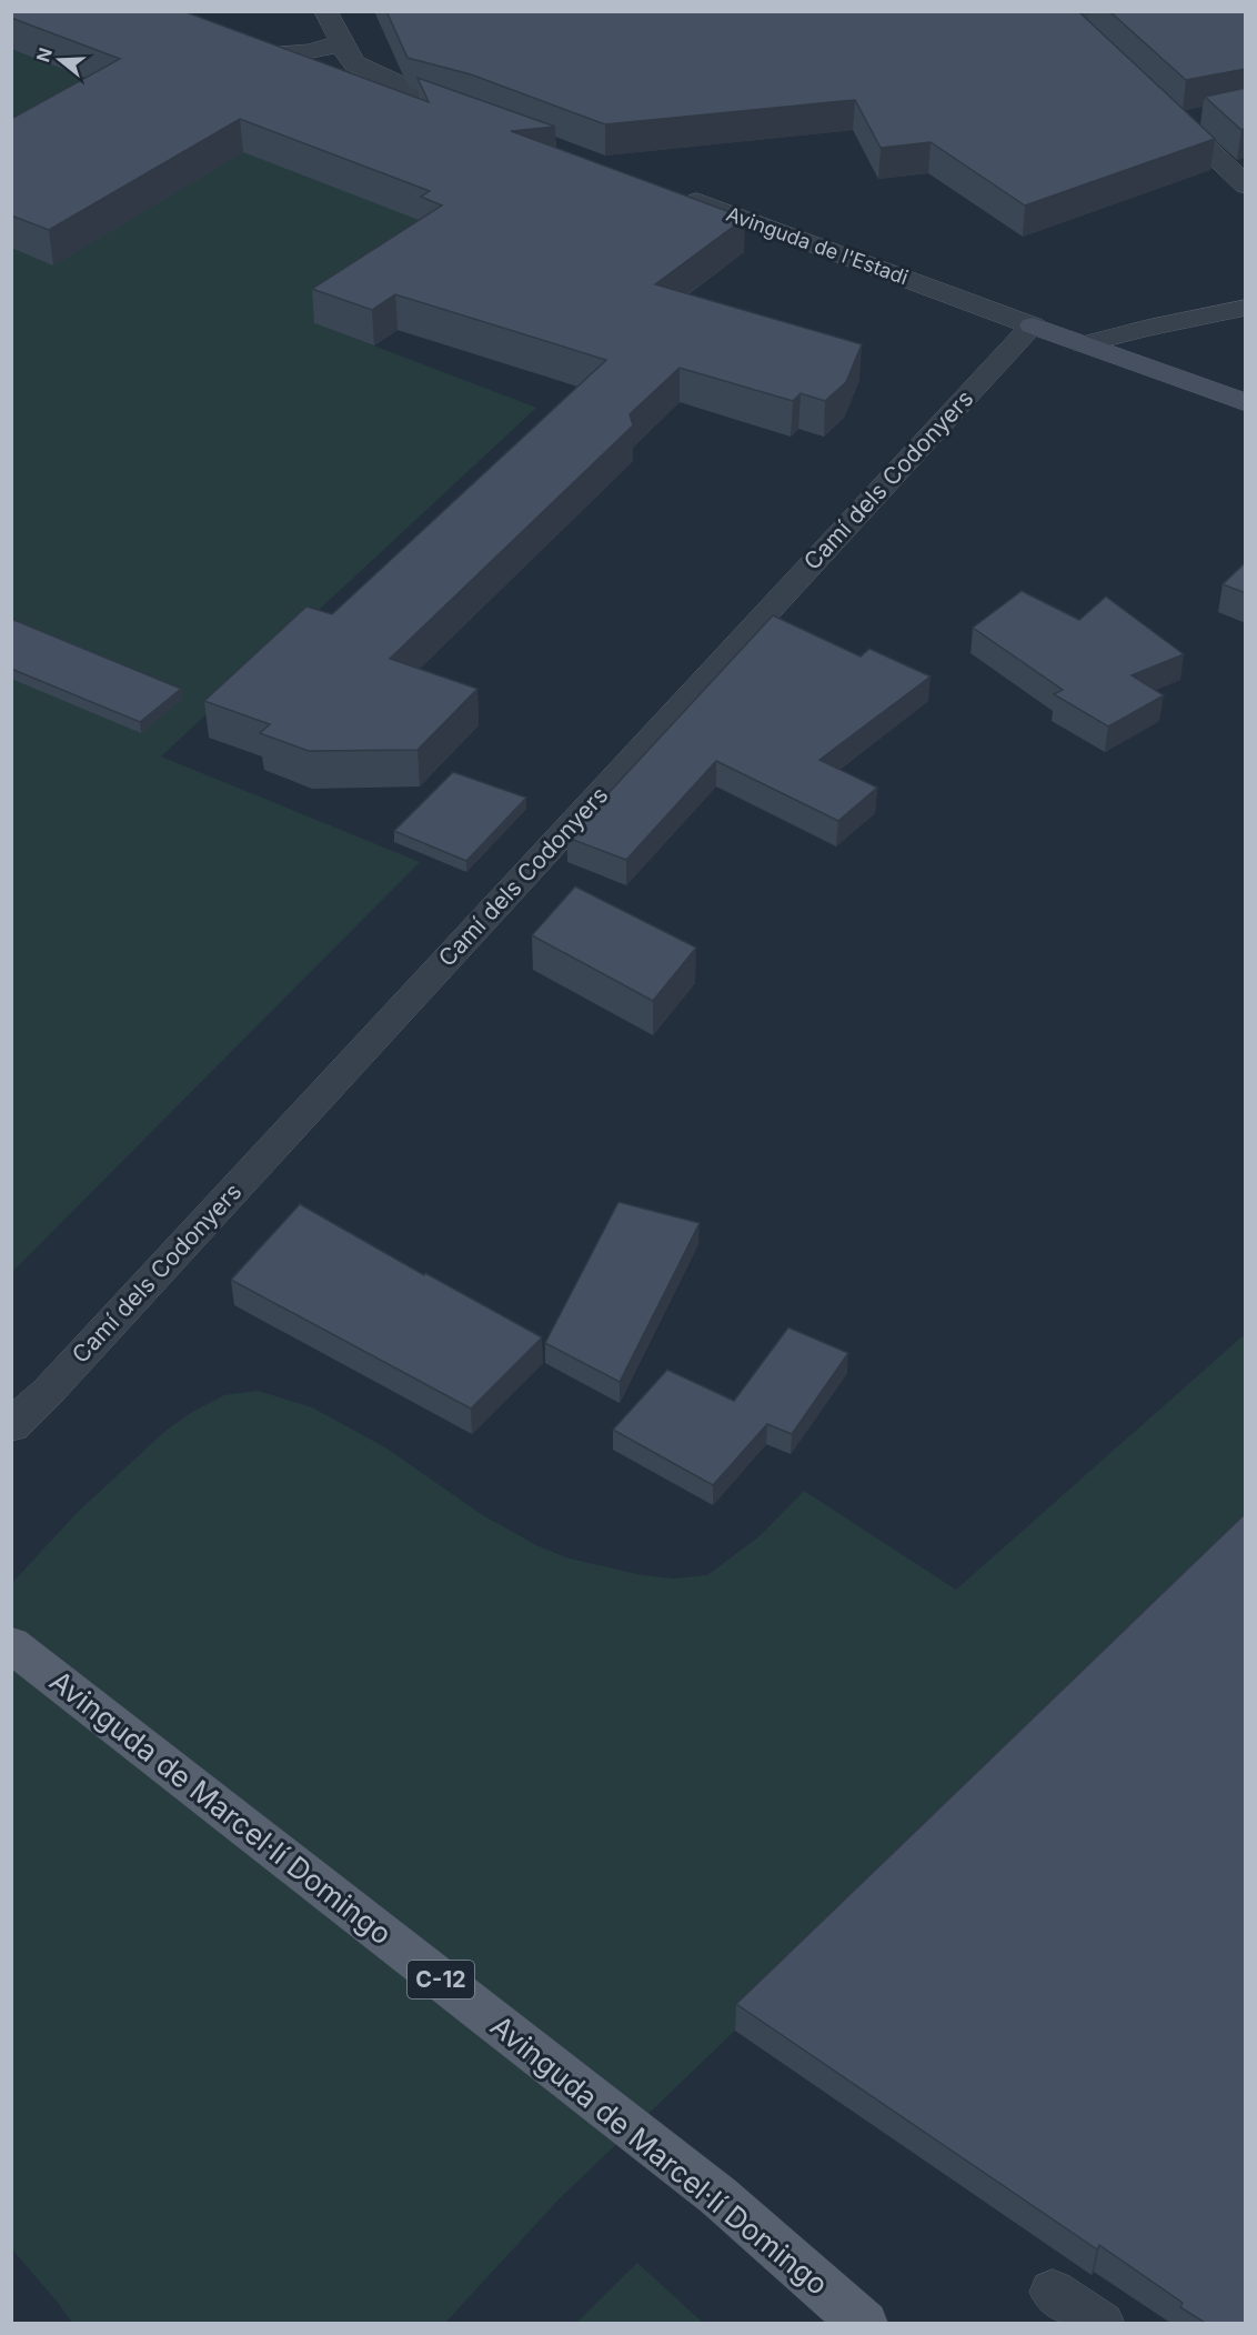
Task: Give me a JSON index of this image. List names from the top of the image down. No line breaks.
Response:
{"streets":{"main road":["Avinguda de Marcel·lí Domingo","C-12"],"street":["Avinguda de l'Estadi","Camí dels Codonyers"]},"crossings":[["Avinguda de l'Estadi","Camí dels Codonyers"]],"north":"left"}
